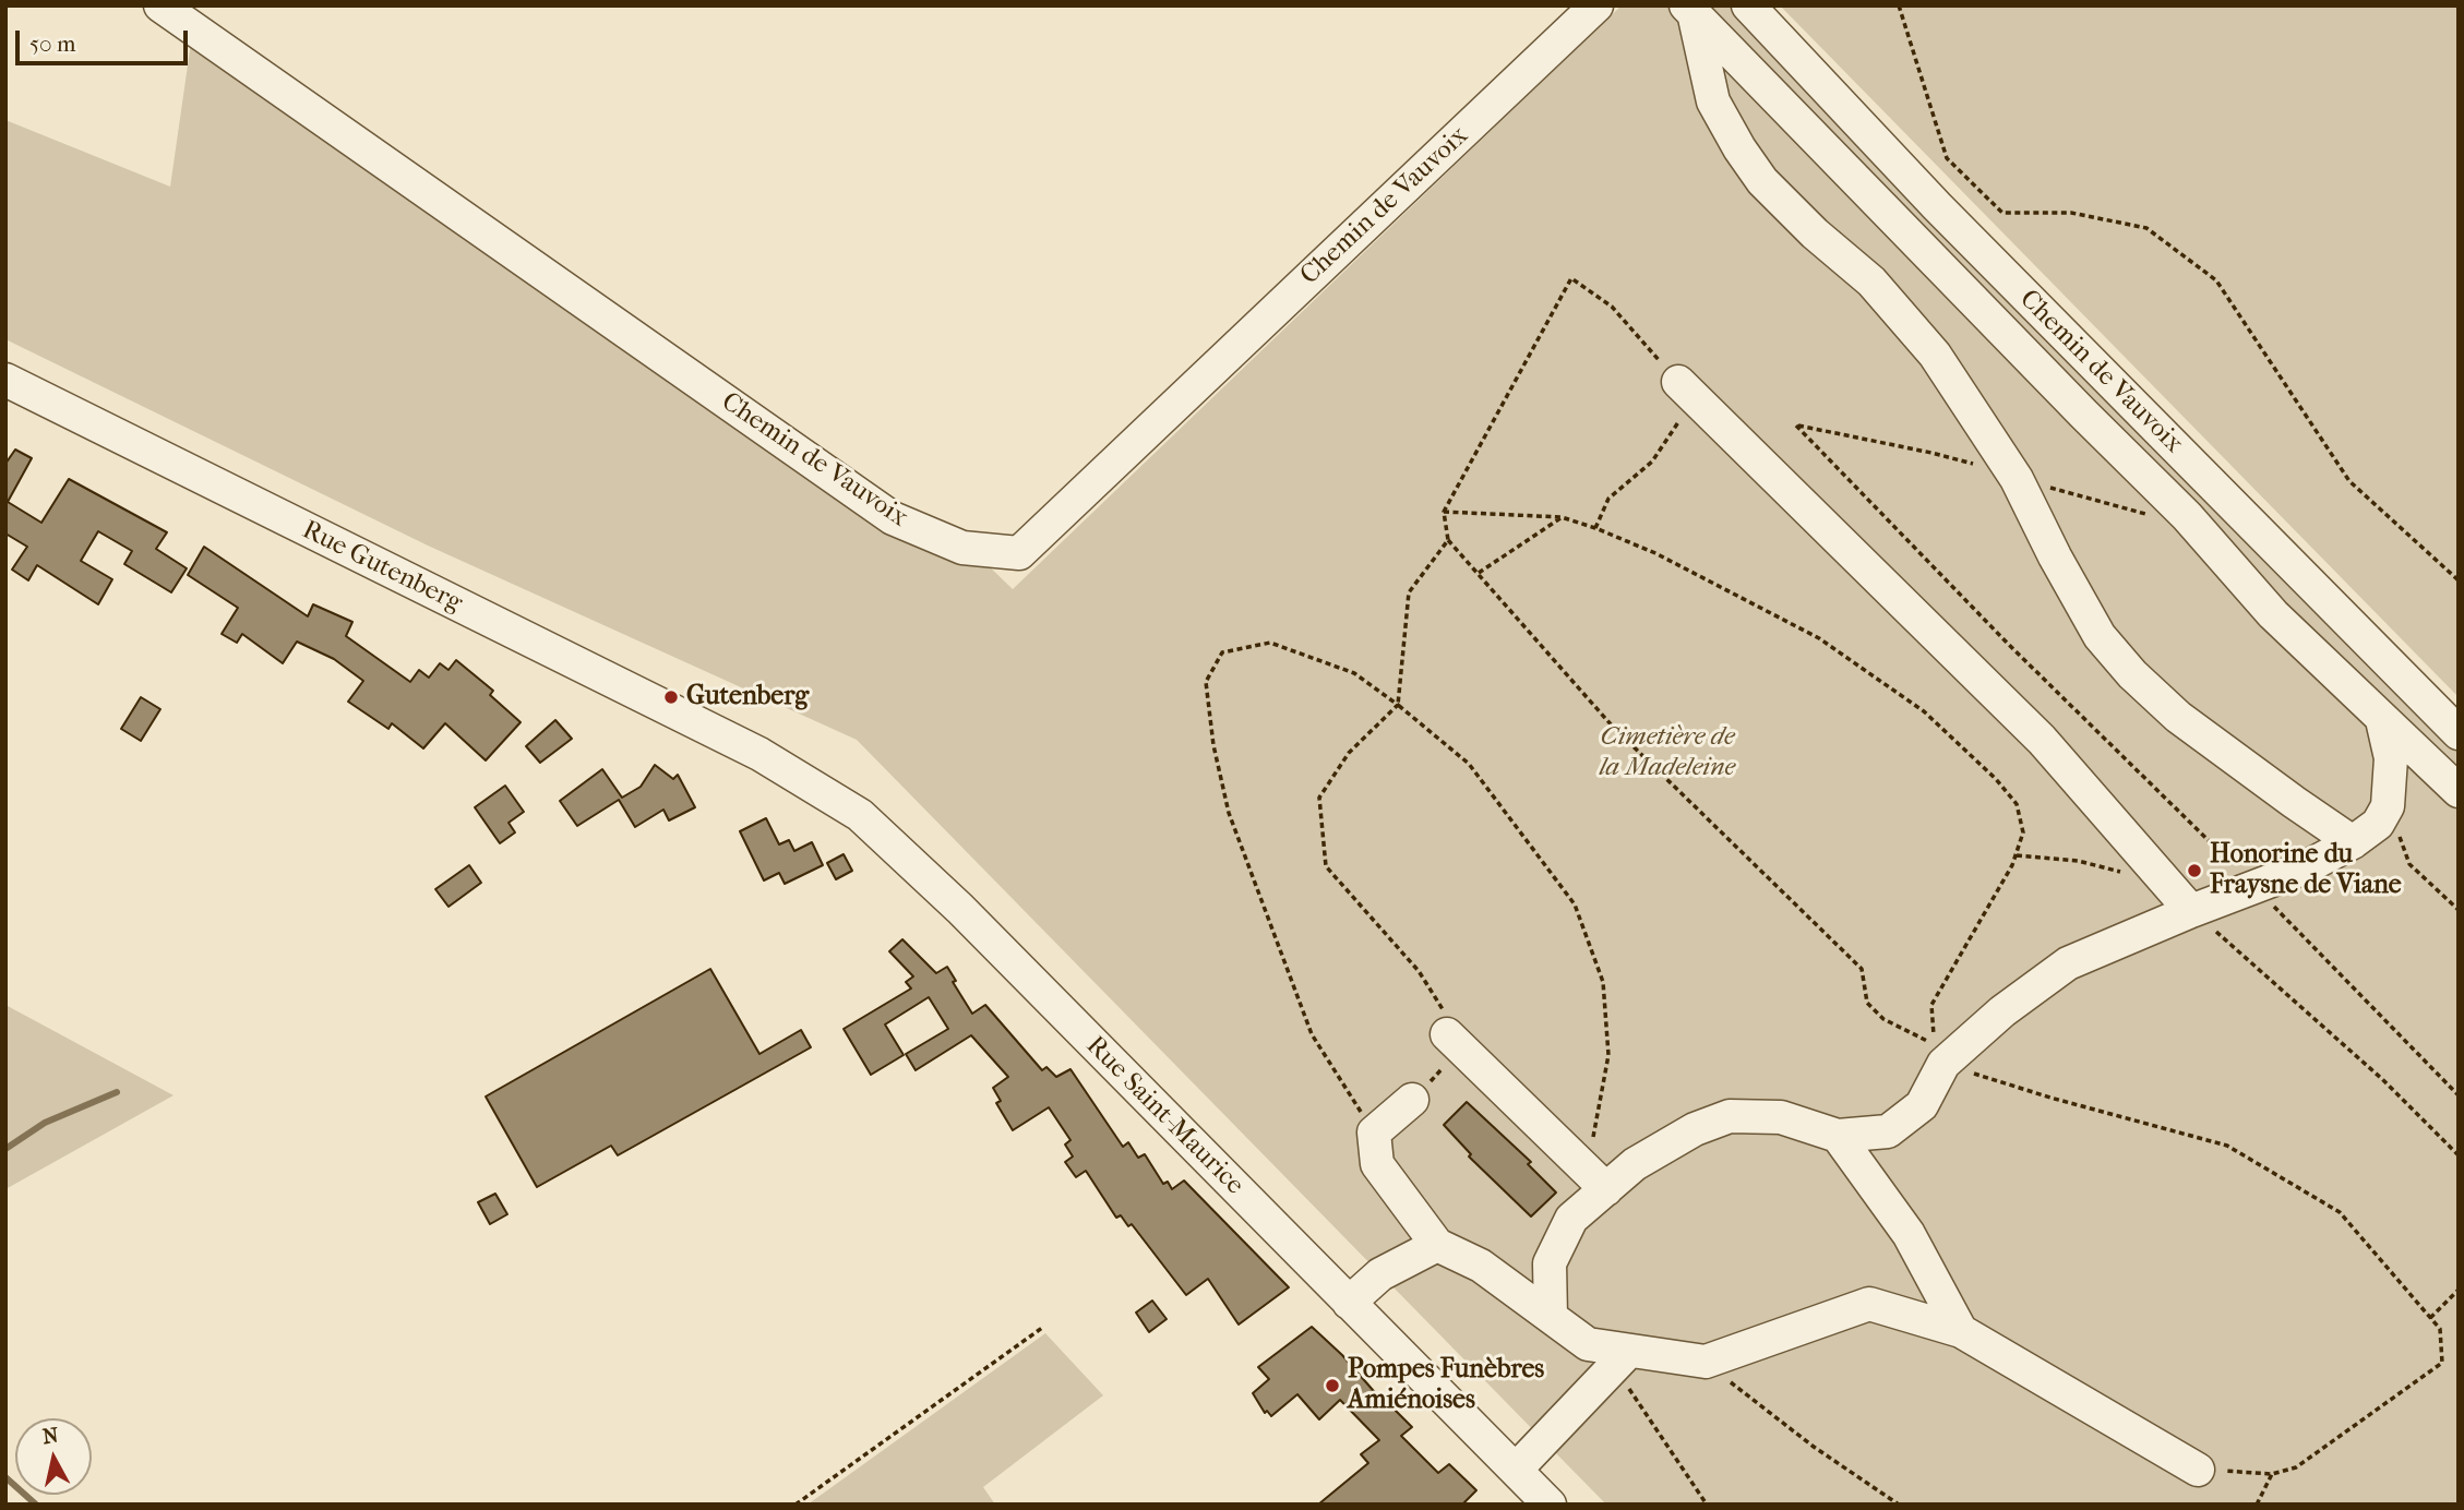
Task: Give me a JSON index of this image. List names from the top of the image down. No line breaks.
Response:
{"streets":{"street":["Chemin de Vauvoix","Rue Gutenberg","Rue Saint-Maurice"]},"crossings":[["Rue Gutenberg","Rue Saint-Maurice"]],"parks":["Cimetière de la Madeleine"],"places":["Gutenberg","Honorine du Fraysne de Viane","Pompes Funèbres Amiénoises"],"scale_bar":"50 m","north":"top"}
